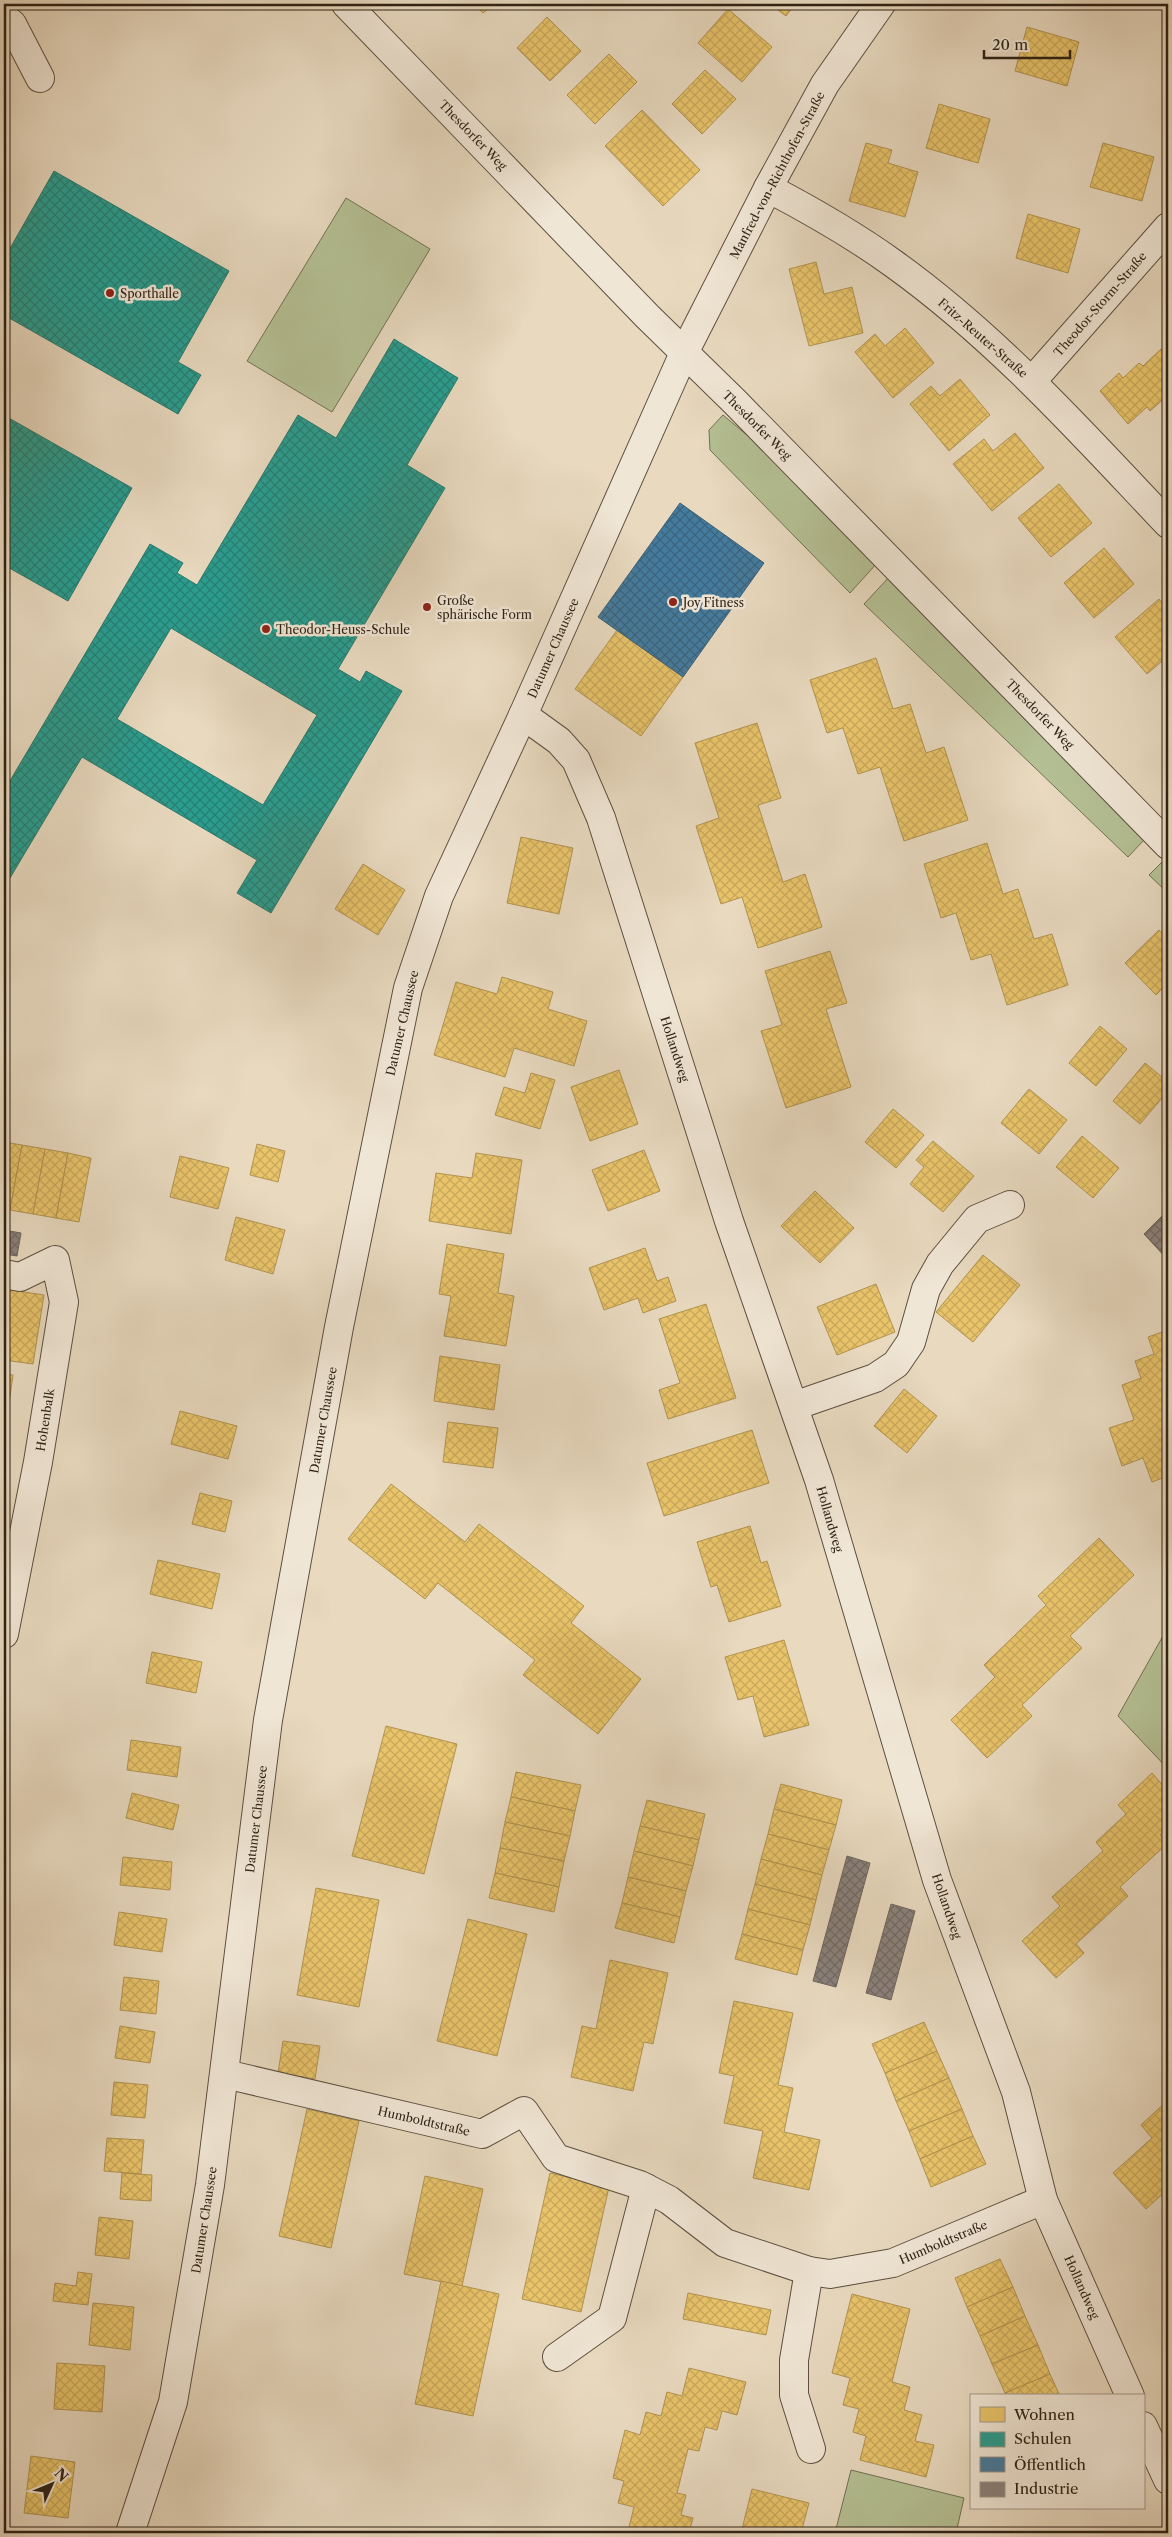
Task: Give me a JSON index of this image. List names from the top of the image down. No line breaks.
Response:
{"streets":{"street":["Thesdorfer Weg","Manfred-von-Richthofen-Straße","Theodor-Storm-Straße","Fritz-Reuter-Straße","Datumer Chaussee","Hollandweg","Hohenbalk","Humboldtstraße"]},"crossings":[["Thesdorfer Weg","Manfred-von-Richthofen-Straße"],["Thesdorfer Weg","Datumer Chaussee"],["Manfred-von-Richthofen-Straße","Fritz-Reuter-Straße"],["Manfred-von-Richthofen-Straße","Datumer Chaussee"],["Theodor-Storm-Straße","Fritz-Reuter-Straße"],["Datumer Chaussee","Hollandweg"],["Datumer Chaussee","Humboldtstraße"],["Hollandweg","Humboldtstraße"]],"places":["Sporthalle","Joy Fitness","Große sphärische Form","Theodor-Heuss-Schule"],"legend":["Wohnen","Schulen","Öffentlich","Industrie"],"scale_bar":"20 m","north":"top right"}
